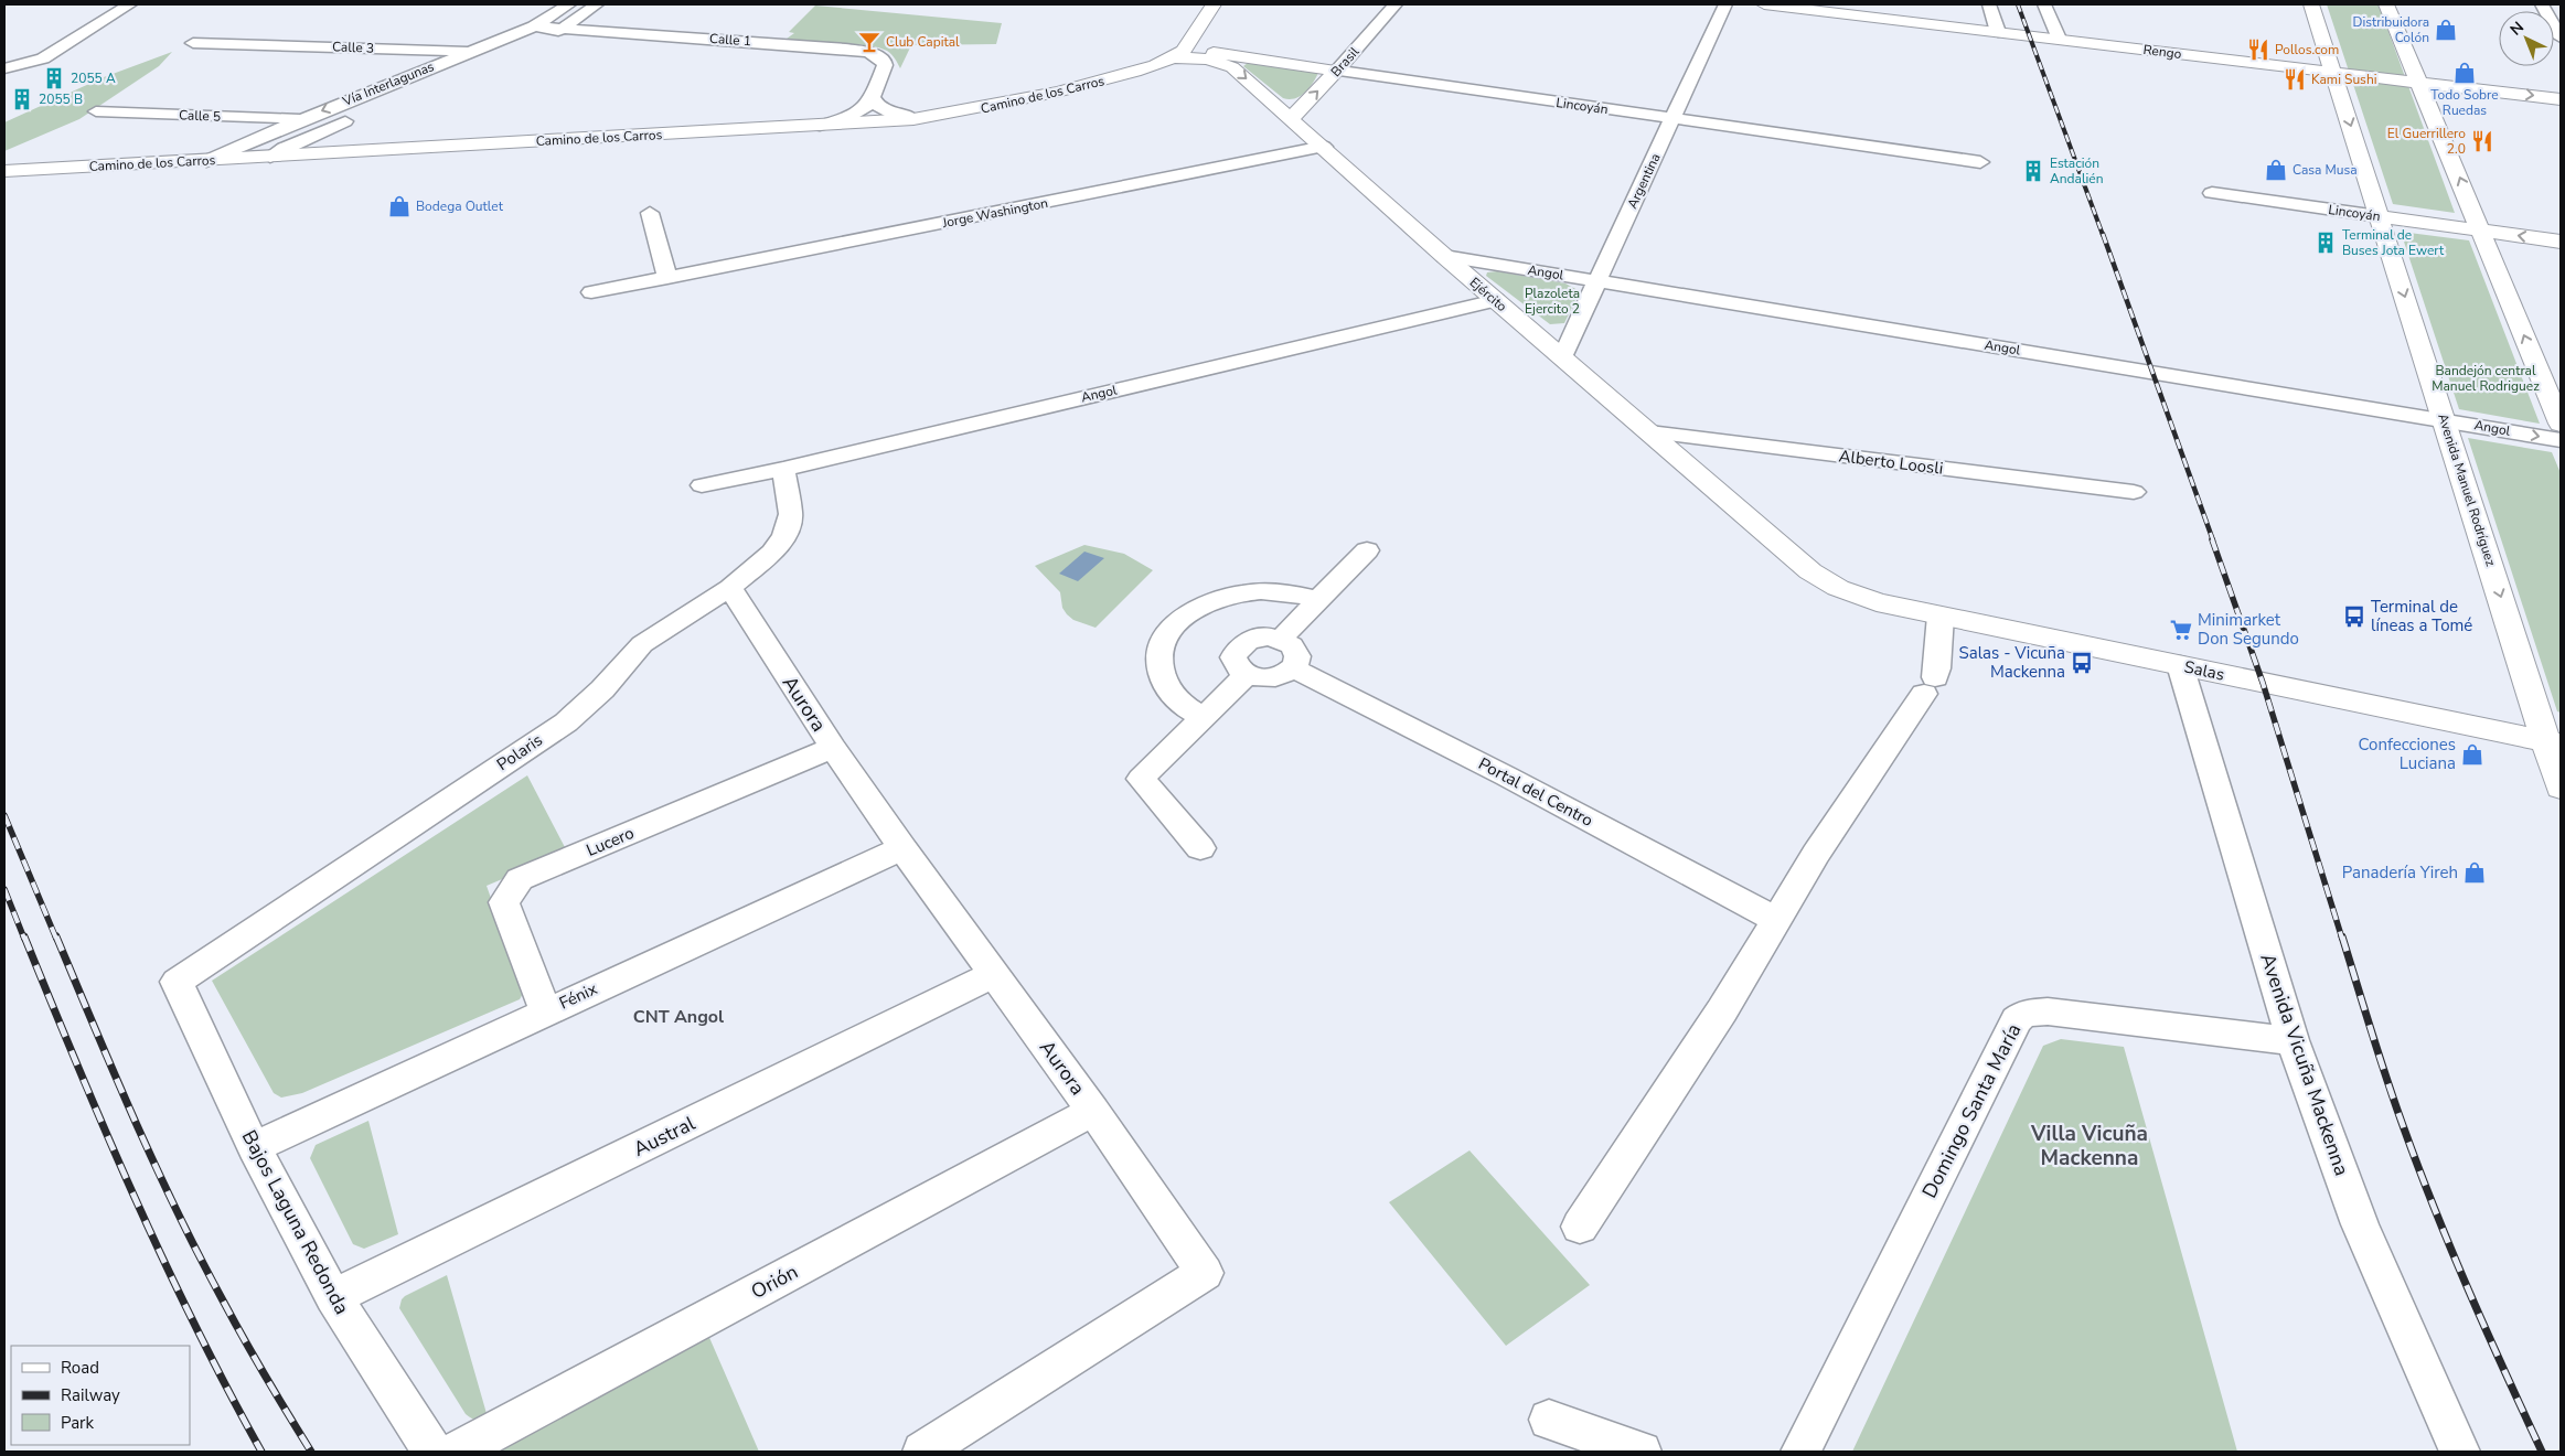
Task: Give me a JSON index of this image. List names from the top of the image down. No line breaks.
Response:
{"streets":{"main road":["Rengo","Brasil","Camino de los Carros","Lincoyán","Ejército","Avenida Manuel Rodríguez","Salas"],"street":["Calle 1","Calle 3","Vía Interlagunas","Calle 5","Argentina","Jorge Washington","Angol","Alberto Loosli","Aurora","Polaris","Portal del Centro","Lucero","Fénix","Avenida Vicuña Mackenna","Domingo Santa María","Austral","Bajos Laguna Redonda","Orión"]},"crossings":[["Calle 1","Vía Interlagunas"],["Calle 1","Camino de los Carros"],["Calle 3","Vía Interlagunas"],["Rengo","Avenida Manuel Rodríguez"],["Brasil","Lincoyán"],["Brasil","Ejército"],["Vía Interlagunas","Camino de los Carros"],["Vía Interlagunas","Calle 5"],["Camino de los Carros","Lincoyán"],["Camino de los Carros","Ejército"],["Lincoyán","Argentina"],["Lincoyán","Ejército"],["Lincoyán","Avenida Manuel Rodríguez"],["Argentina","Angol"],["Argentina","Ejército"],["Jorge Washington","Ejército"],["Angol","Ejército"],["Angol","Avenida Manuel Rodríguez"],["Angol","Polaris"],["Ejército","Alberto Loosli"],["Ejército","Salas"],["Avenida Manuel Rodríguez","Salas"],["Salas","Avenida Vicuña Mackenna"],["Aurora","Polaris"],["Aurora","Lucero"],["Aurora","Fénix"],["Aurora","Austral"],["Aurora","Orión"],["Polaris","Bajos Laguna Redonda"],["Lucero","Fénix"],["Fénix","Bajos Laguna Redonda"],["Avenida Vicuña Mackenna","Domingo Santa María"],["Austral","Bajos Laguna Redonda"]],"one_way":["Brasil"],"districts":["CNT Angol","Villa Vicuña Mackenna"],"parks":["Plazoleta Ejercito 2","Bandejón central Manuel Rodriguez"],"places":{"shop":["Distribuidora Colón","Todo Sobre Ruedas","Casa Musa","Bodega Outlet","Confecciones Luciana","Panadería Yireh"],"bar":["Club Capital"],"restaurant":["Pollos.com","Kami Sushi","El Guerrillero 2.0"],"building":["2055 A","2055 B","Estación Andalién","Terminal de Buses Jota Ewert"],"bus stop":["Terminal de líneas a Tomé","Salas - Vicuña Mackenna"],"supermarket":["Minimarket Don Segundo"]},"legend":["Road","Railway","Park"],"north":"top left"}
